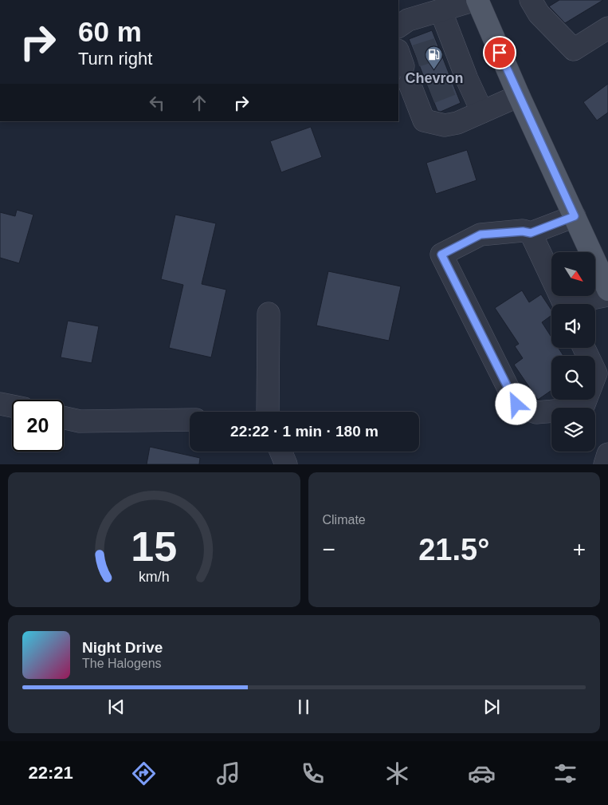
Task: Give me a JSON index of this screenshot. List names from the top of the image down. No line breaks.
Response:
{"places":{"fuel station":["Chevron"]},"north":"bottom right","page":{"turn":["60 m","Turn right"],"limit":"20","trip":"22:22 · 1 min · 180 m","tile":"Climate","heat":["−","21.5°","+"],"song":["Night Drive","The Halogens"],"tabs":"22:21","gauge":["15","km/h"]}}
